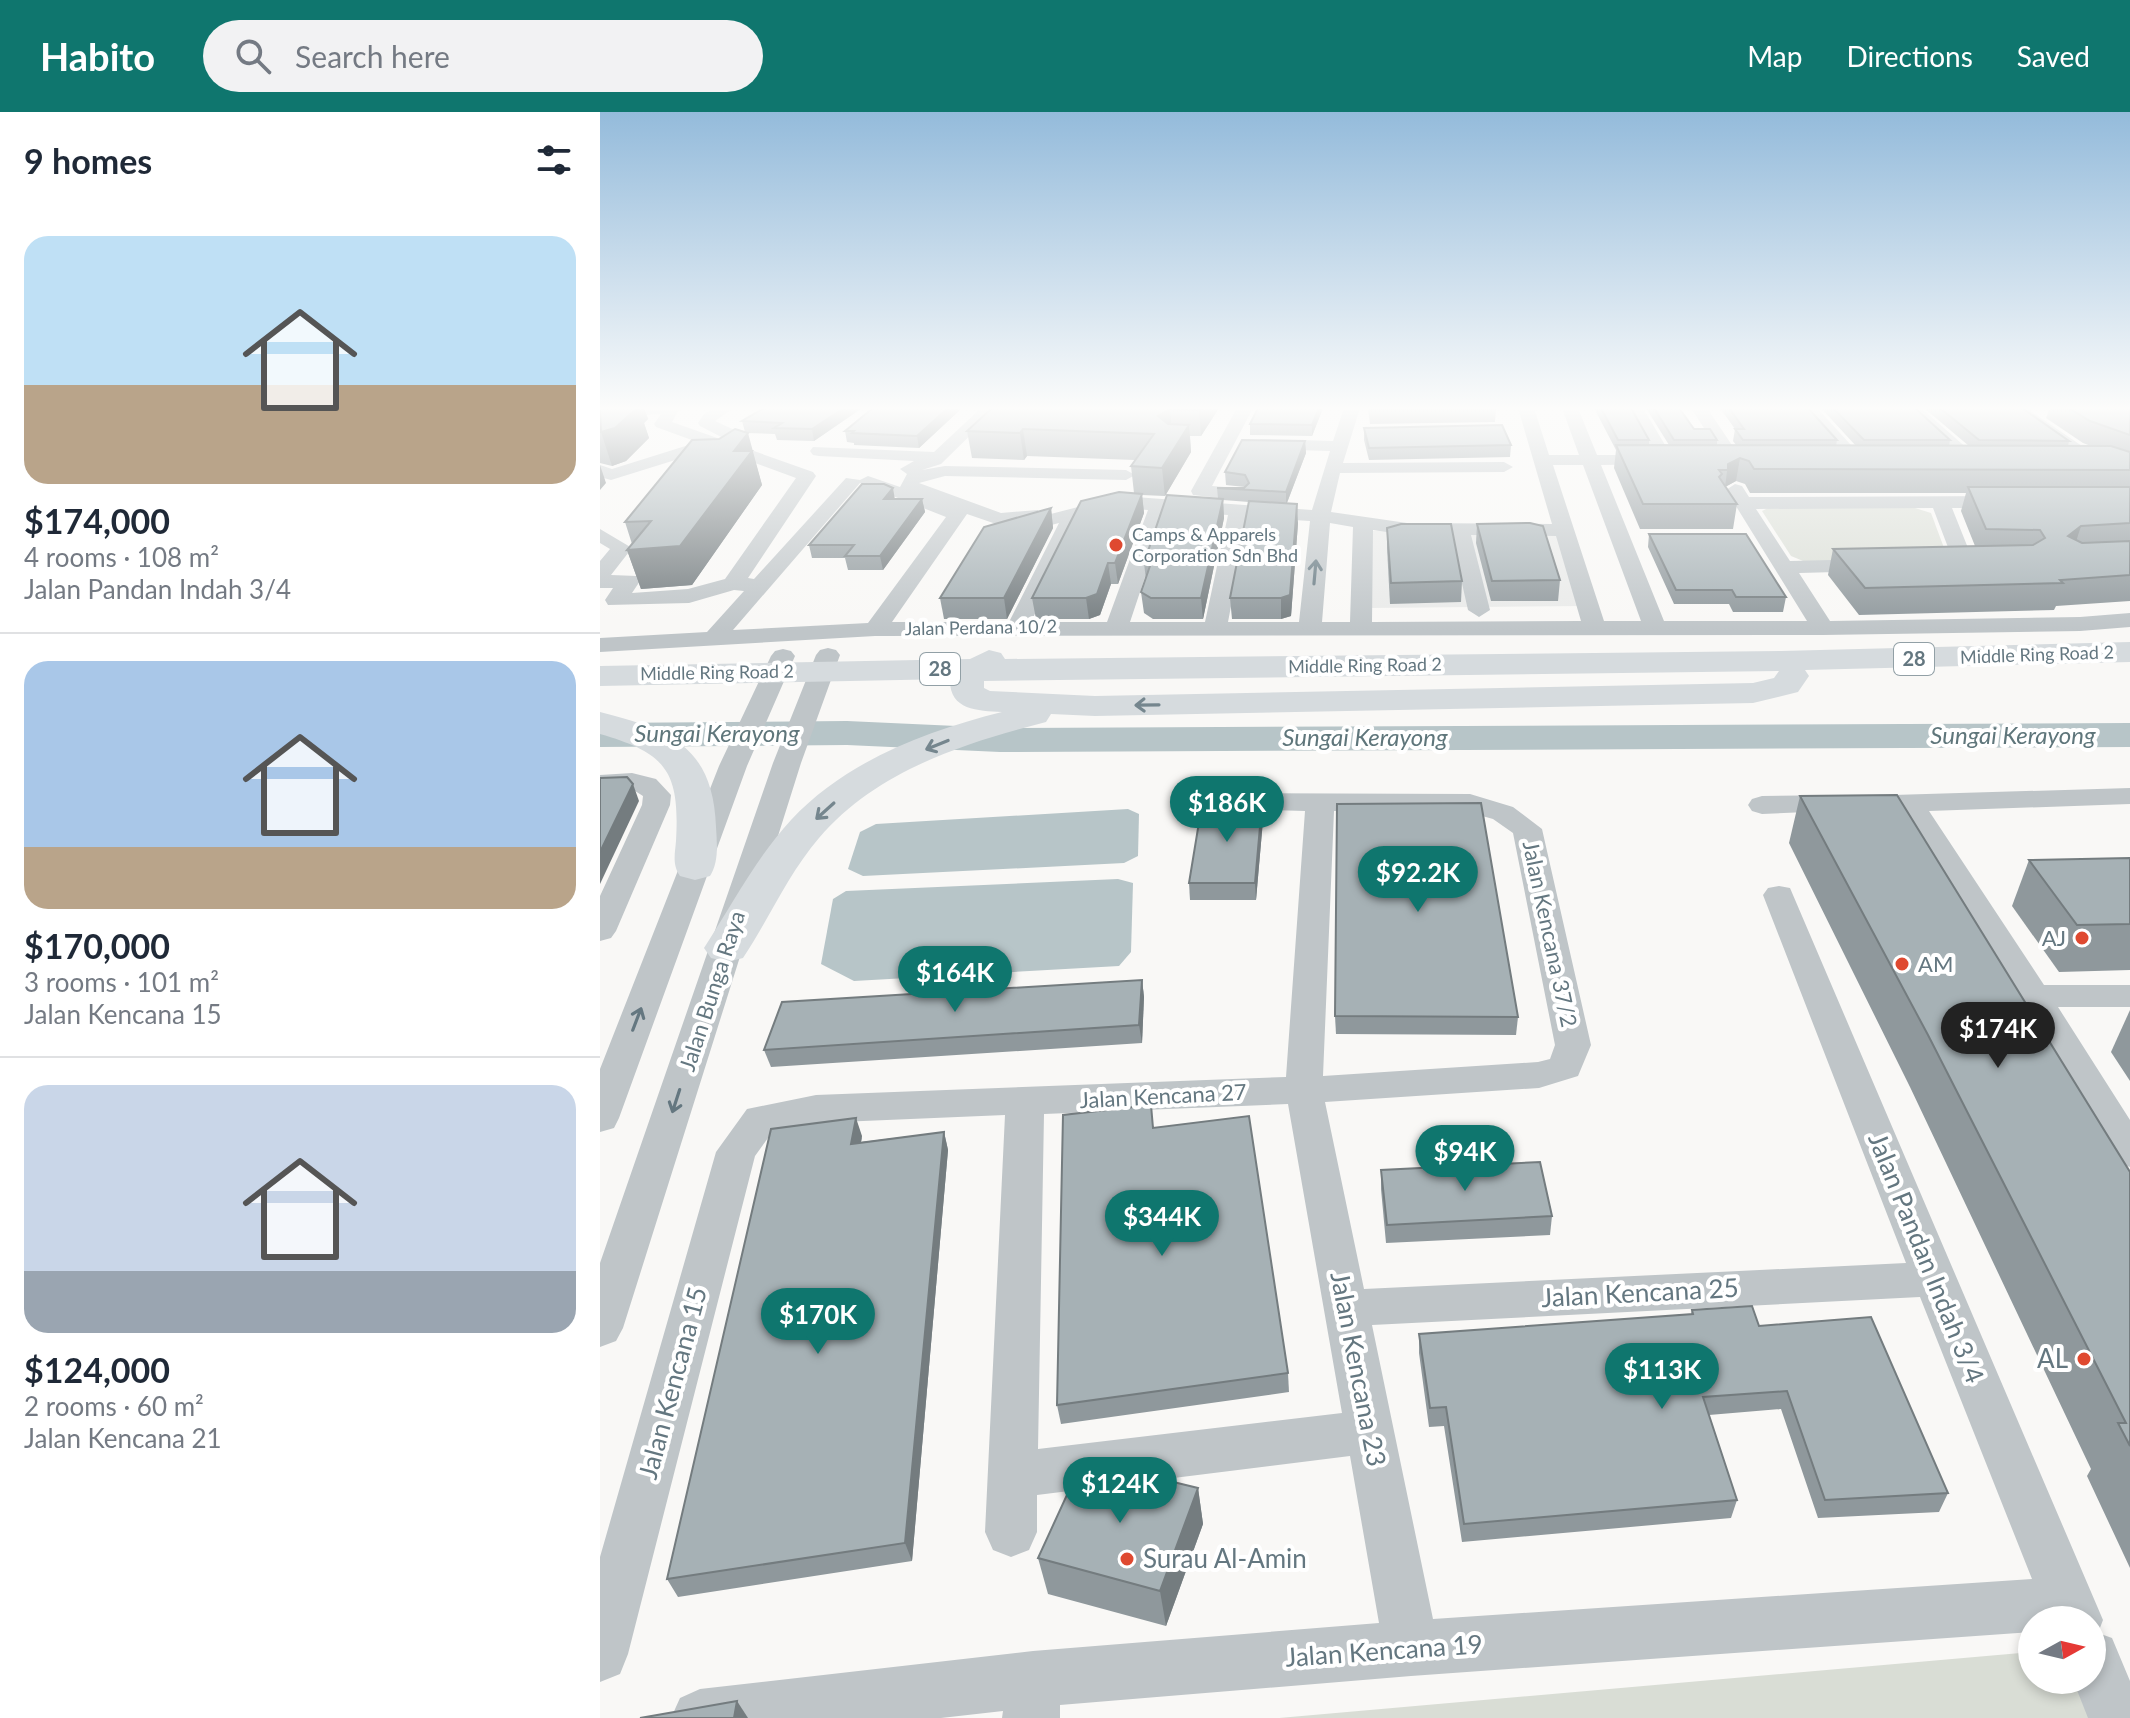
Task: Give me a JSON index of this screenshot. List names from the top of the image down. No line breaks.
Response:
{"streets":{"highway":["Middle Ring Road 2","28"],"street":["Jalan Perdana 10/2","Jalan Kencana 37/2","Jalan Bunga Raya","Jalan Kencana 27","Jalan Pandan Indah 3/4","Jalan Kencana 25","Jalan Kencana 23","Jalan Kencana 15","Jalan Kencana 19"]},"crossings":[["Jalan Kencana 37/2","Jalan Kencana 27"],["Jalan Kencana 37/2","Jalan Kencana 23"],["Jalan Kencana 27","Jalan Kencana 23"],["Jalan Kencana 27","Jalan Kencana 15"],["Jalan Pandan Indah 3/4","Jalan Kencana 25"],["Jalan Kencana 25","Jalan Kencana 23"],["Jalan Kencana 23","Jalan Kencana 19"]],"water":["Sungai Kerayong"],"places":["Camps & Apparels Corporation Sdn Bhd","AJ","AM","AL","Surau Al-Amin"],"north":"right","page":{"header":"Habito","search":"Search here","nav":["Map","Directions","Saved"],"heading":"9 homes","list":[{"name":"$174,000","note":"4 rooms · 108 m² · Jalan Pandan Indah 3/4"},{"name":"$170,000","note":"3 rooms · 101 m² · Jalan Kencana 15"},{"name":"$124,000","note":"2 rooms · 60 m² · Jalan Kencana 21"}],"price":["$186K","$92.2K","$164K","$174K","$94K","$344K","$170K","$113K","$124K"]}}
